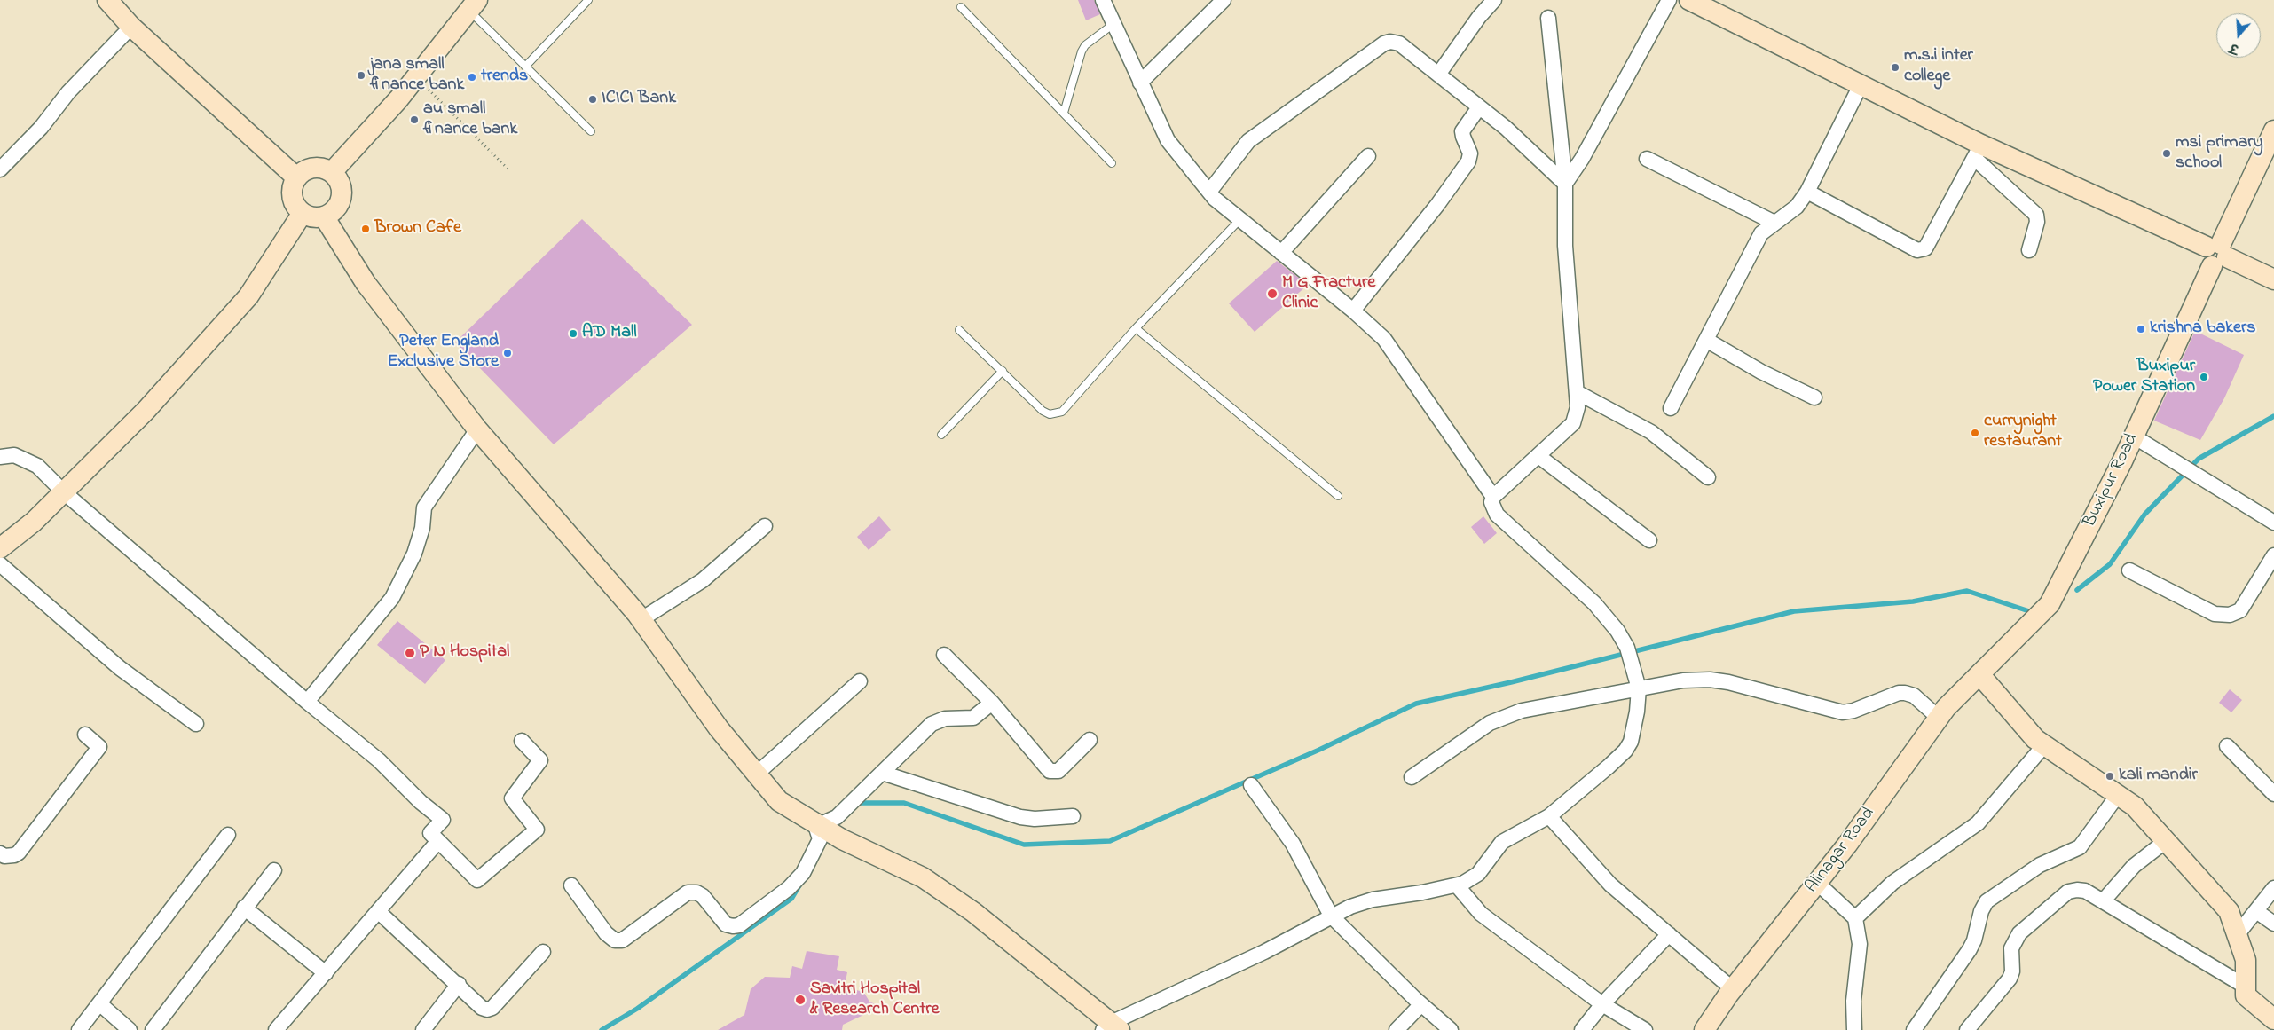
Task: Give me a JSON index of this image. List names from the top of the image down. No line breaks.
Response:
{"streets":{"main road":["Buxipur Road","Alinagar Road"]},"crossings":[["Buxipur Road","Alinagar Road"]],"places":["m.s.i inter college","jana small finance bank","trends","ICICI Bank","au small finance bank","msi primary school","Brown Cafe","M G Fracture Clinic","krishna bakers","AD Mall","Peter England Exclusive Store","Buxipur Power Station","currynight restaurant","P N Hospital","kali mandir","Savitri Hospital & Research Centre"],"north":"bottom"}
